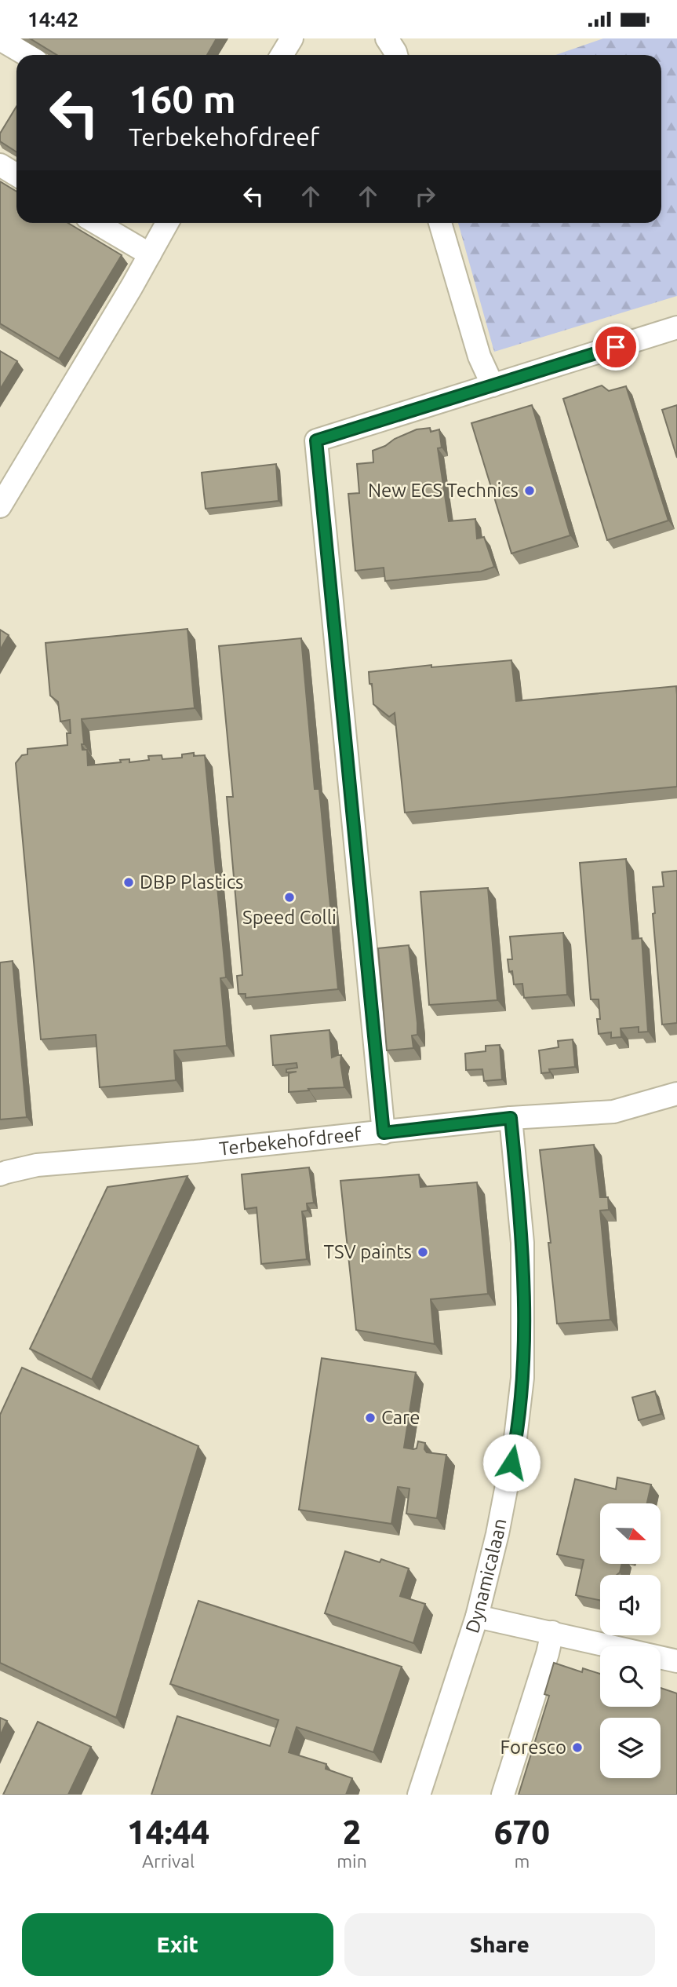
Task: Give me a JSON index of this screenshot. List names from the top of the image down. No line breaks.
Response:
{"streets":{"street":["Terbekehofdreef","Dynamicalaan"]},"crossings":[["Terbekehofdreef","Dynamicalaan"]],"places":["New ECS Technics","DBP Plastics","Speed Colli","TSV paints","Care","Foresco"],"north":"right","page":{"status":"14:42","turn":["160 m","Terbekehofdreef"],"eta":["14:44","Arrival","2","min","670","m"],"buttons":["Exit","Share"]}}
